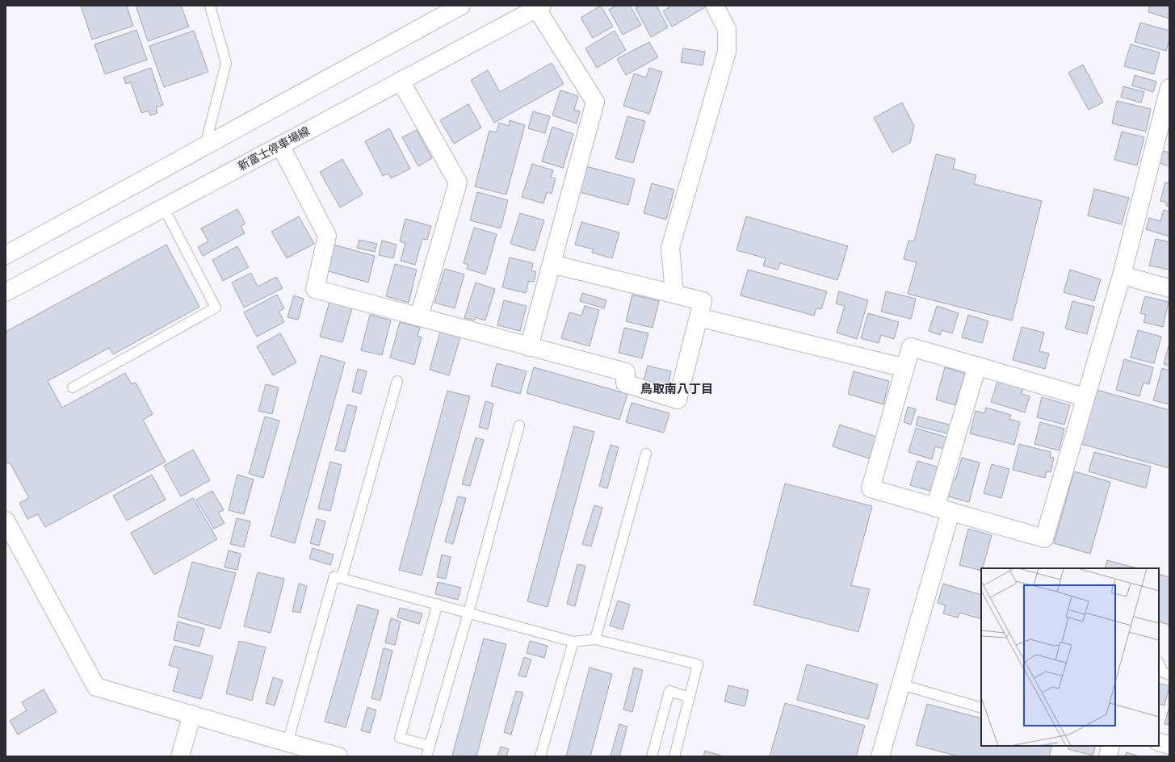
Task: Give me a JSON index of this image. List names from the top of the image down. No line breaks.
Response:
{"streets":{"street":["新富士停車場線"]},"districts":["鳥取南八丁目"]}
